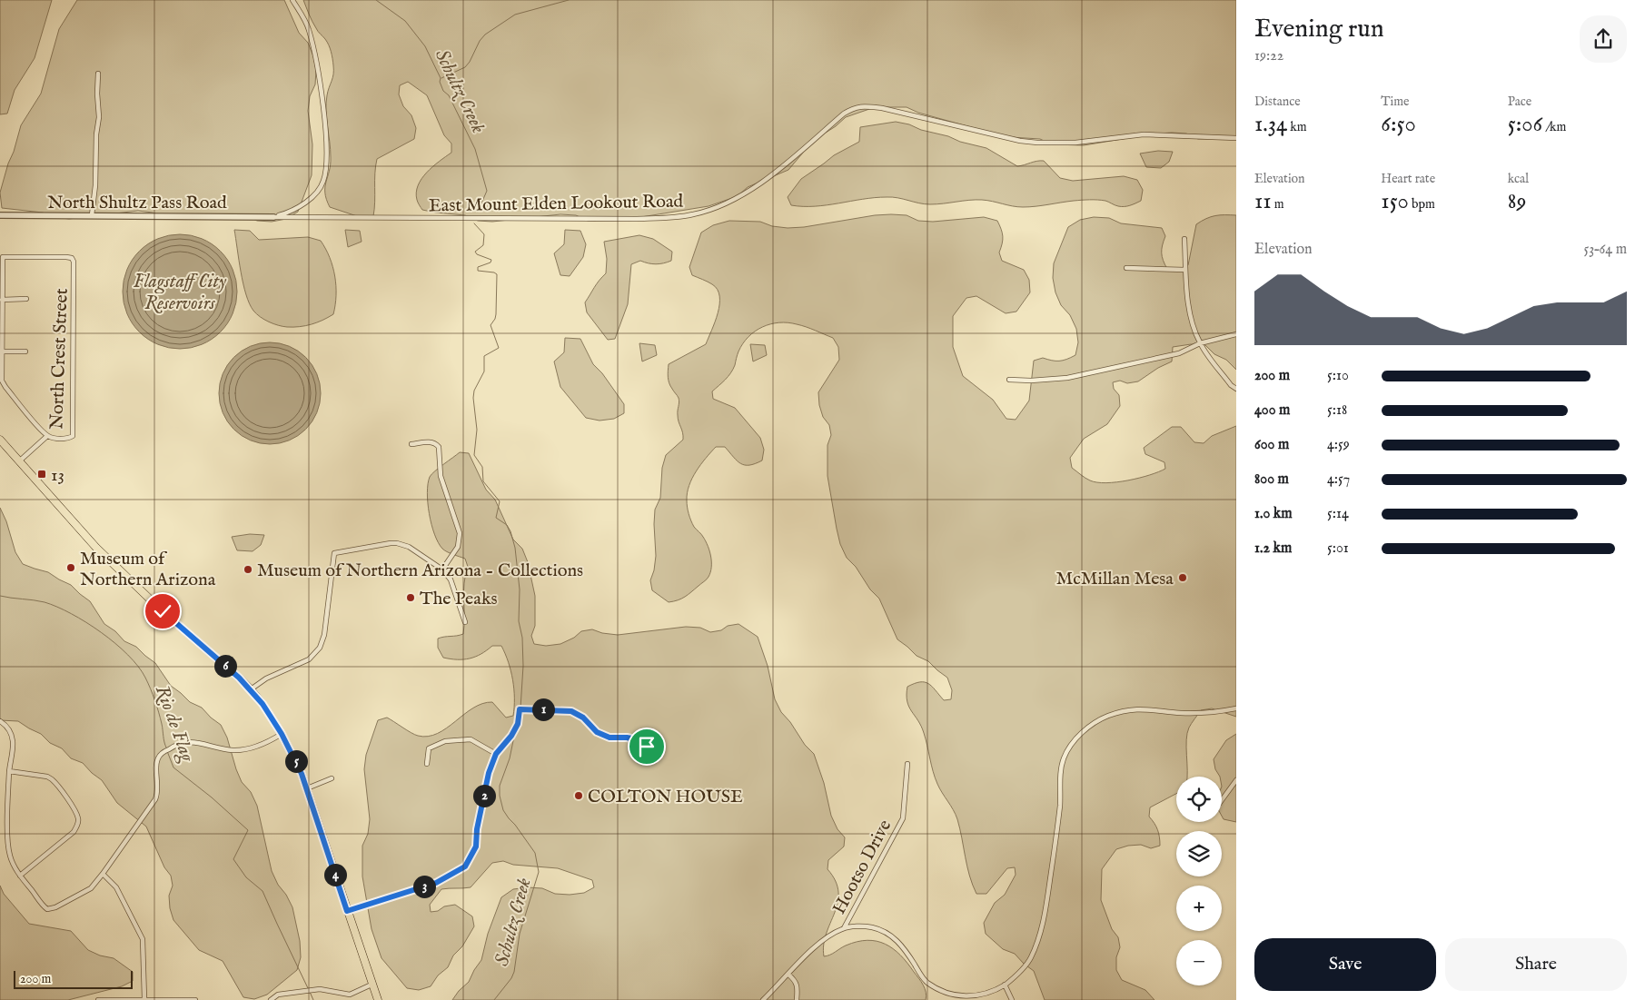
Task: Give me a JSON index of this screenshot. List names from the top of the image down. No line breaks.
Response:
{"streets":{"street":["North Shultz Pass Road","East Mount Elden Lookout Road","North Crest Street","Hootso Drive"]},"crossings":[["North Shultz Pass Road","East Mount Elden Lookout Road"]],"water":["Schultz Creek","Flagstaff City Reservoirs","Rio de Flag"],"places":{"transit":["13"],"other":["Museum of Northern Arizona","Museum of Northern Arizona - Collections","McMillan Mesa","The Peaks","COLTON HOUSE"]},"scale_bar":"200 m","page":{"heading":["Evening run","19:22"],"stats":[["Distance","1.34 km"],["Time","6:50"],["Pace","5:06 /km"],["Elevation","11 m"],["Heart rate","150 bpm"],["kcal","89"]],"chart":["Elevation","53–64 m"],"list":[{"name":"200 m","note":"5:10"},{"name":"400 m","note":"5:18"},{"name":"600 m","note":"4:59"},{"name":"800 m","note":"4:57"},{"name":"1.0 km","note":"5:14"},{"name":"1.2 km","note":"5:01"}],"pins":["6","1","5","2","4","3"],"map_buttons":["+","−"],"buttons":["Save","Share"],"scale":"200 m"}}
